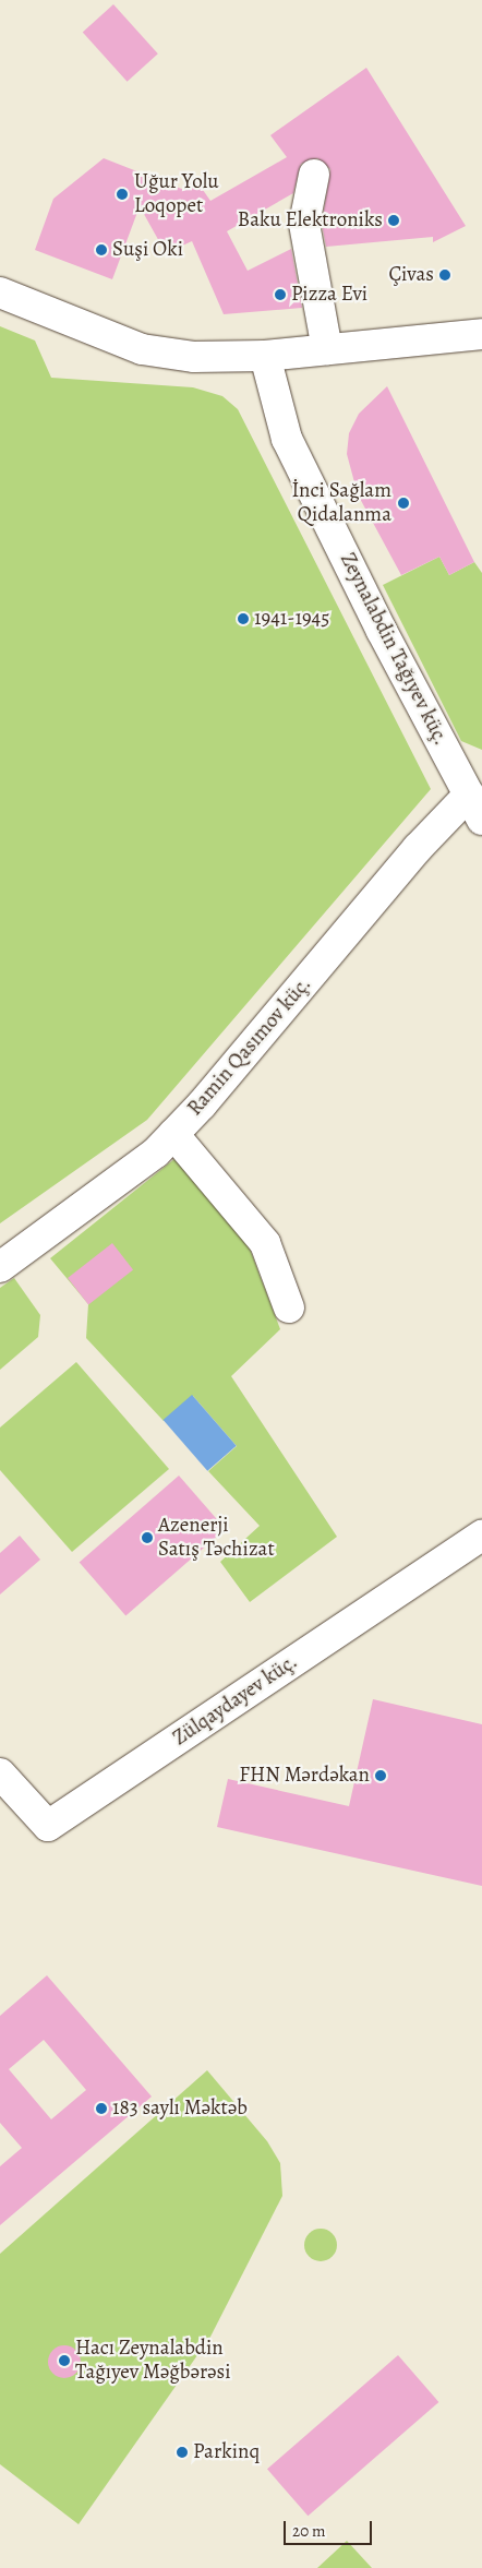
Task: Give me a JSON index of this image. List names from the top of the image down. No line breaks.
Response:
{"streets":{"street":["Zeynalabdin Tağıyev küç.","Ramin Qasımov küç.","Zülqaydayev küç."]},"crossings":[["Zeynalabdin Tağıyev küç.","Ramin Qasımov küç."]],"places":["Uğur Yolu Loqopet","Baku Elektroniks","Suşi Oki","Çivas","Pizza Evi","İnci Sağlam Qidalanma","1941-1945","Azenerji Satış Təchizat","FHN Mərdəkan","183 saylı Məktəb","Hacı Zeynalabdin Tağıyev Məğbərəsi","Parkinq"],"scale_bar":"20 m"}
